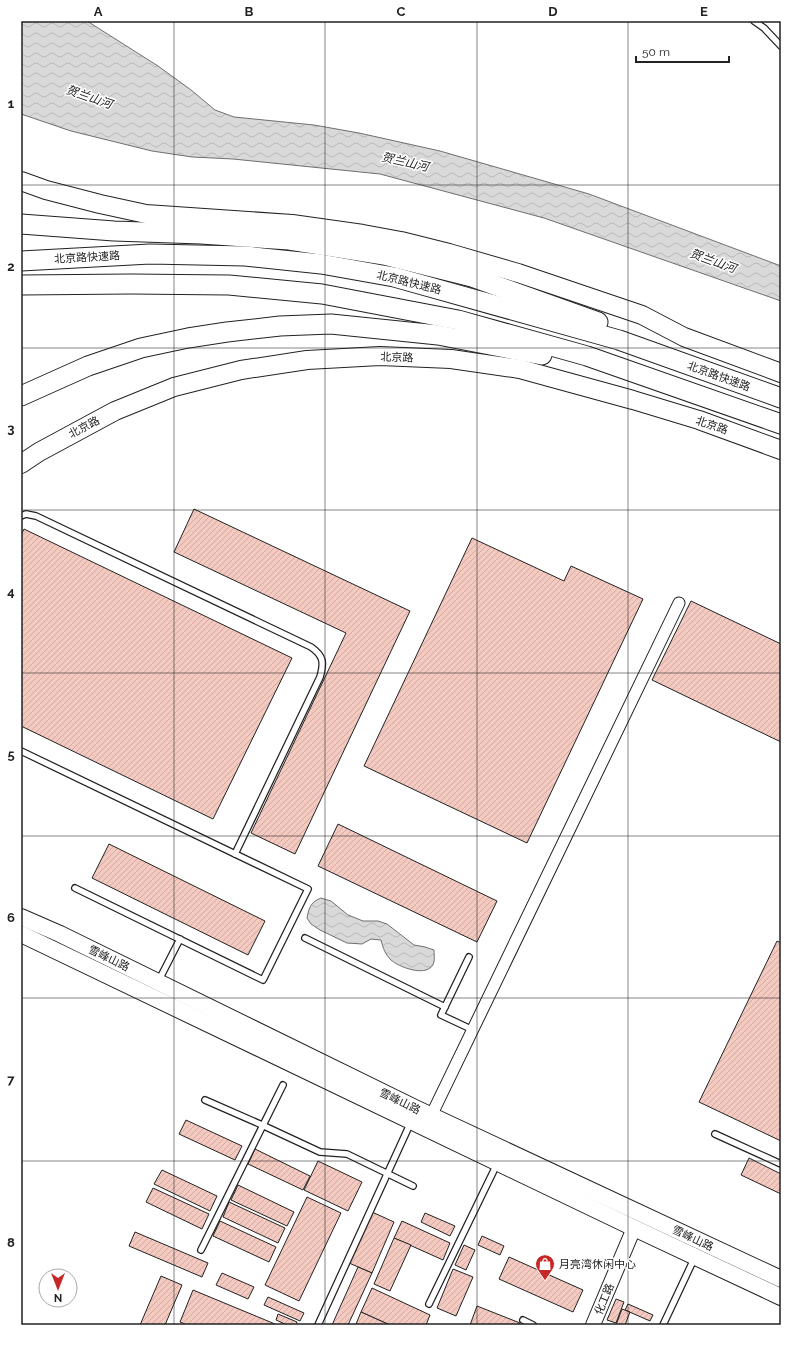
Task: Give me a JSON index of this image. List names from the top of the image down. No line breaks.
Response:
{"streets":{"highway":["北京路快速路"],"main road":["北京路","雪峰山路"],"street":["化工路"]},"crossings":[["雪峰山路","化工路"]],"water":["贺兰山河"],"places":{"shop":["月亮湾休闲中心"]},"scale_bar":"50 m","north":"bottom","grid":{"columns":["A","B","C","D","E"],"rows":["1","2","3","4","5","6","7","8"]}}
